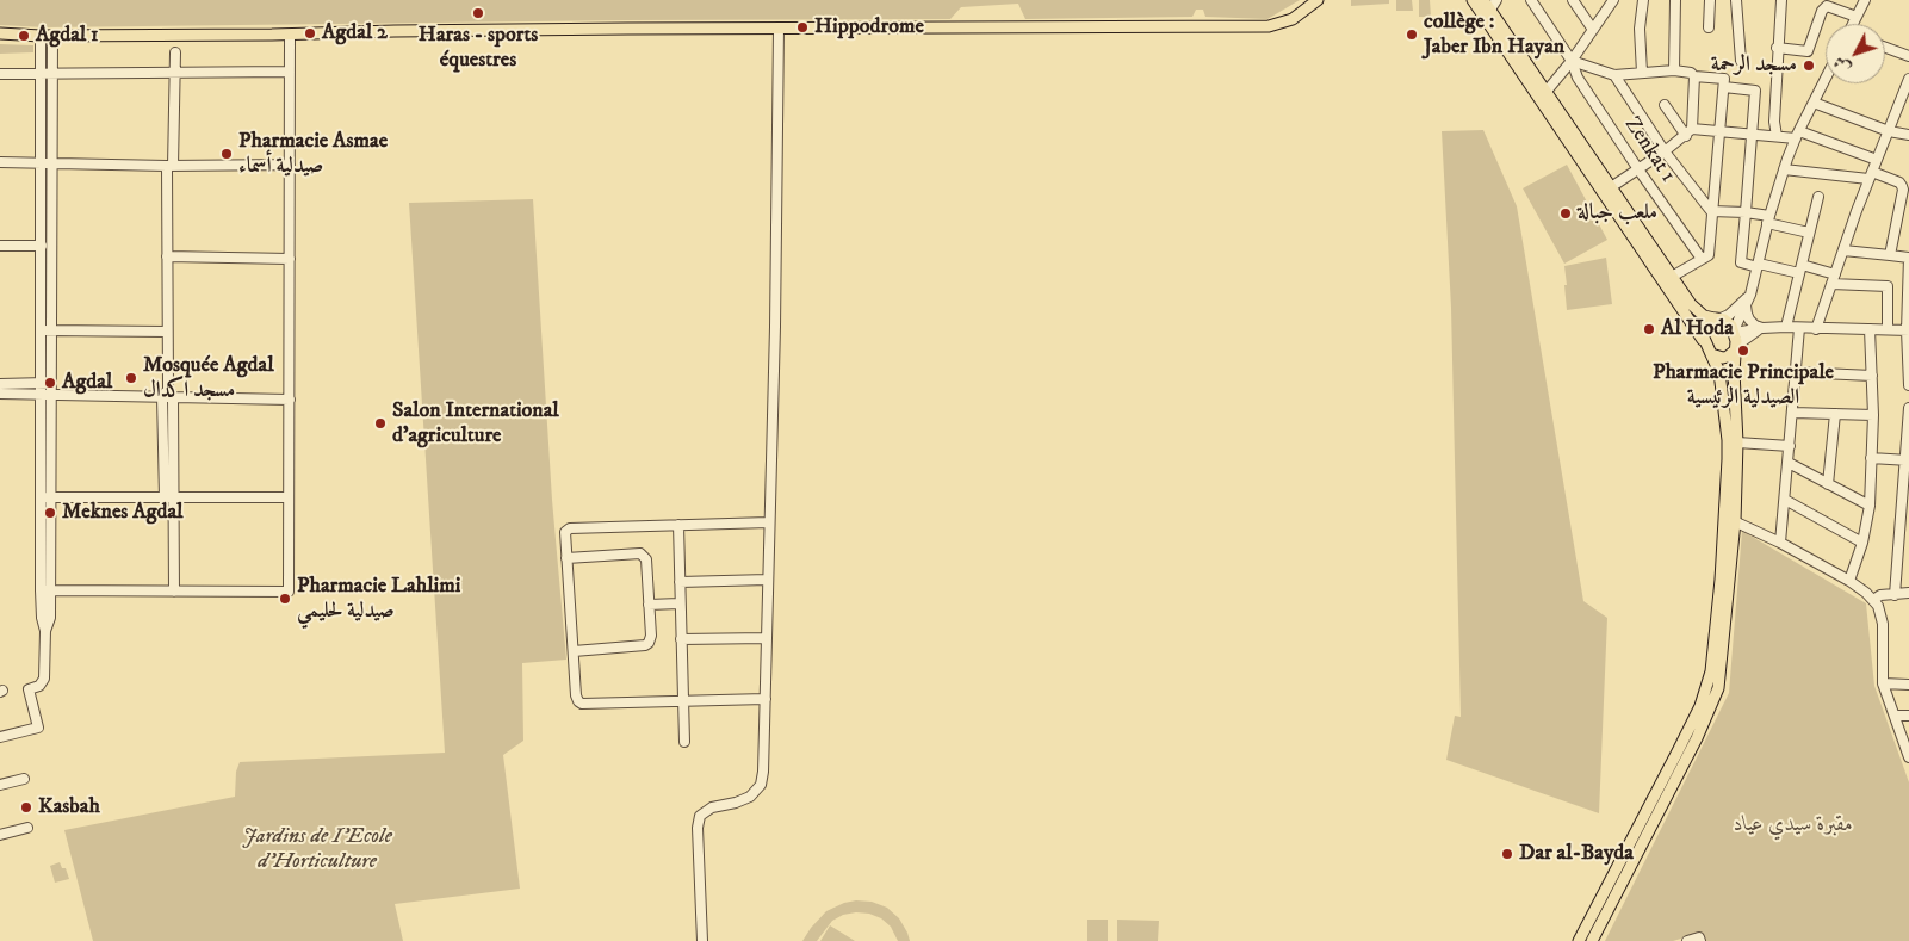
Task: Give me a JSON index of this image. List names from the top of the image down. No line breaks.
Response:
{"streets":{"street":["Zenkat 1"]},"parks":["مقبرة سيدي عياد","Jardins de I'Ecole d'Horticulture"],"places":["Haras - sports équestres","Hippodrome","Agdal 2","collège : Jaber Ibn Hayan","Agdal 1","مسجد الرحمة","Pharmacie Asmae صيدلية أسماء","ملعب جبالة","Al Hoda","Pharmacie Principale الصيدلية الرئيسية","Mosquée Agdal مسجد اكدال","Agdal","Salon International d'agriculture","Meknes Agdal","Pharmacie Lahlimi صيدلية لحليمي","Kasbah","Dar al-Bayda"],"north":"bottom left"}
